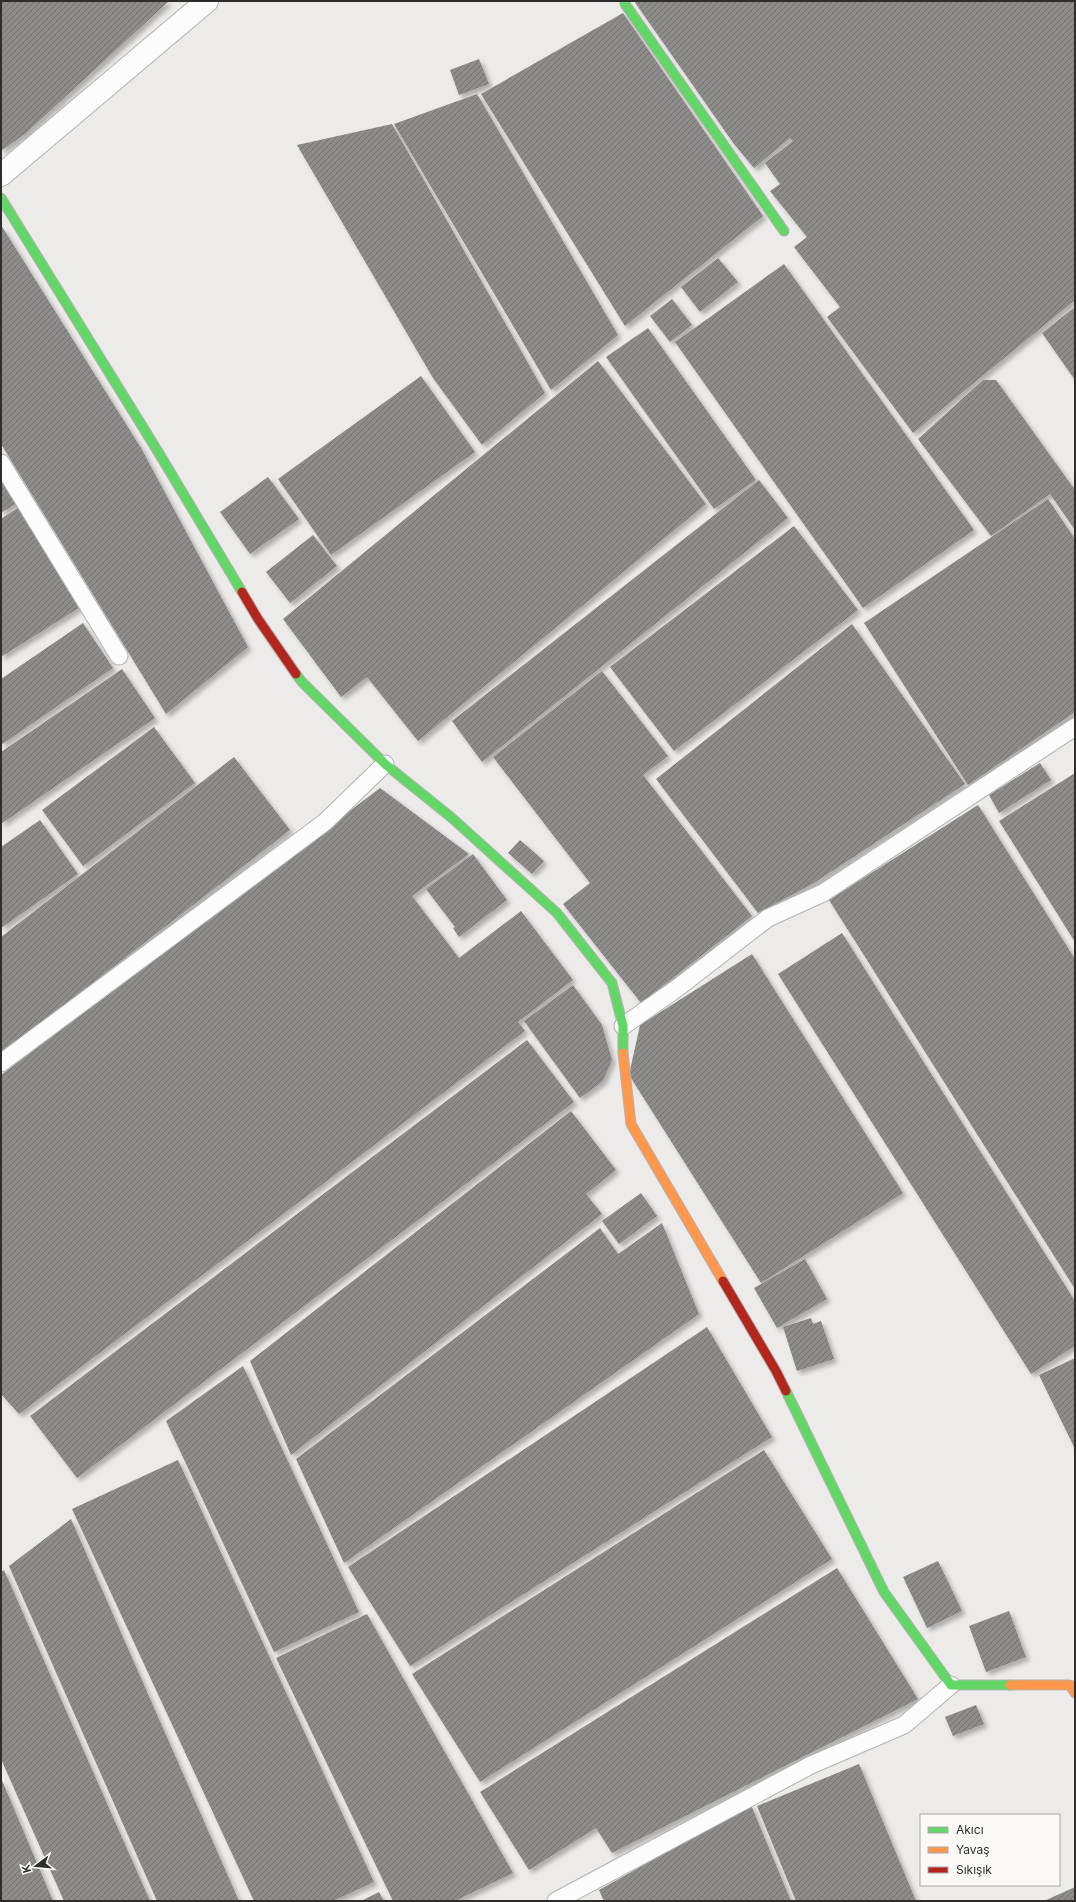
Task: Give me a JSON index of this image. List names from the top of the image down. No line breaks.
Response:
{"legend":["Akıcı","Yavaş","Sıkışık"],"north":"left"}
